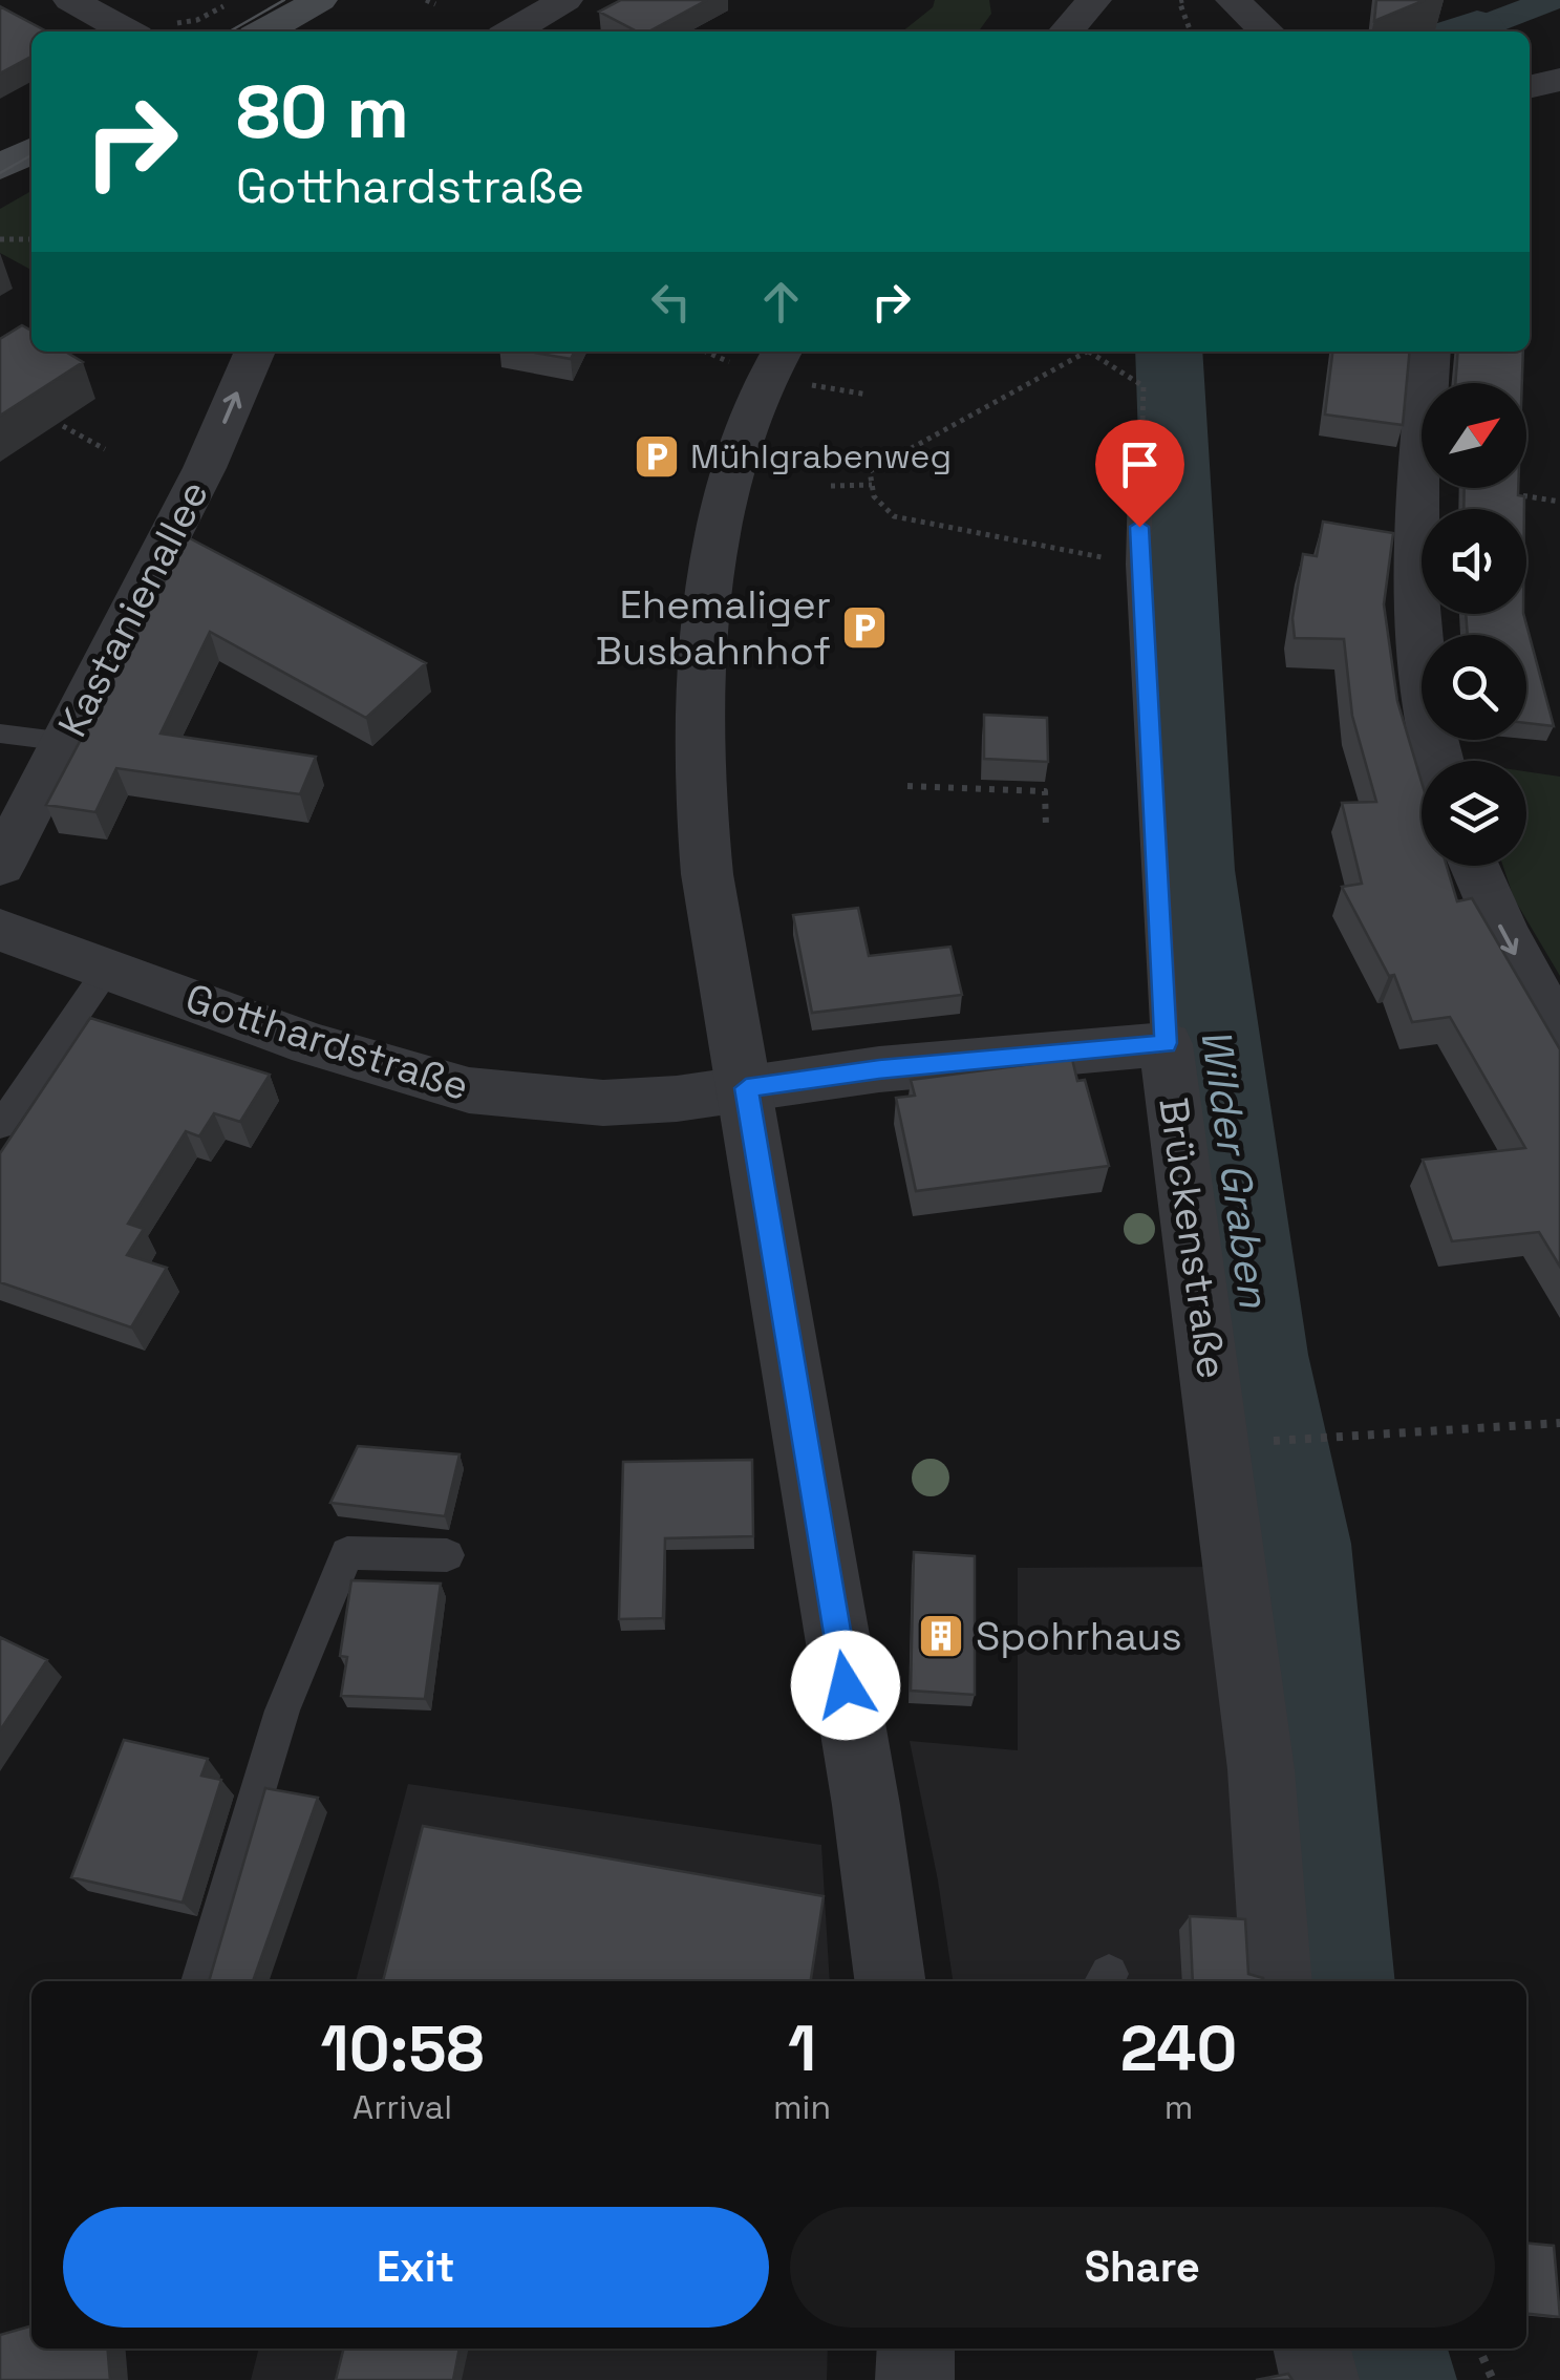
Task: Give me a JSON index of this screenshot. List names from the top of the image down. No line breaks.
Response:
{"streets":{"street":["Kastanienallee","Gotthardstraße","Brückenstraße"]},"crossings":[["Gotthardstraße","Brückenstraße"]],"one_way":["Kastanienallee"],"water":["Wilder Graben"],"places":{"parking":["Mühlgrabenweg","Ehemaliger Busbahnhof"],"building":["Spohrhaus"]},"north":"top right","page":{"turn":["80 m","Gotthardstraße"],"eta":["10:58","Arrival","1","min","240","m"],"buttons":["Exit","Share"]}}
